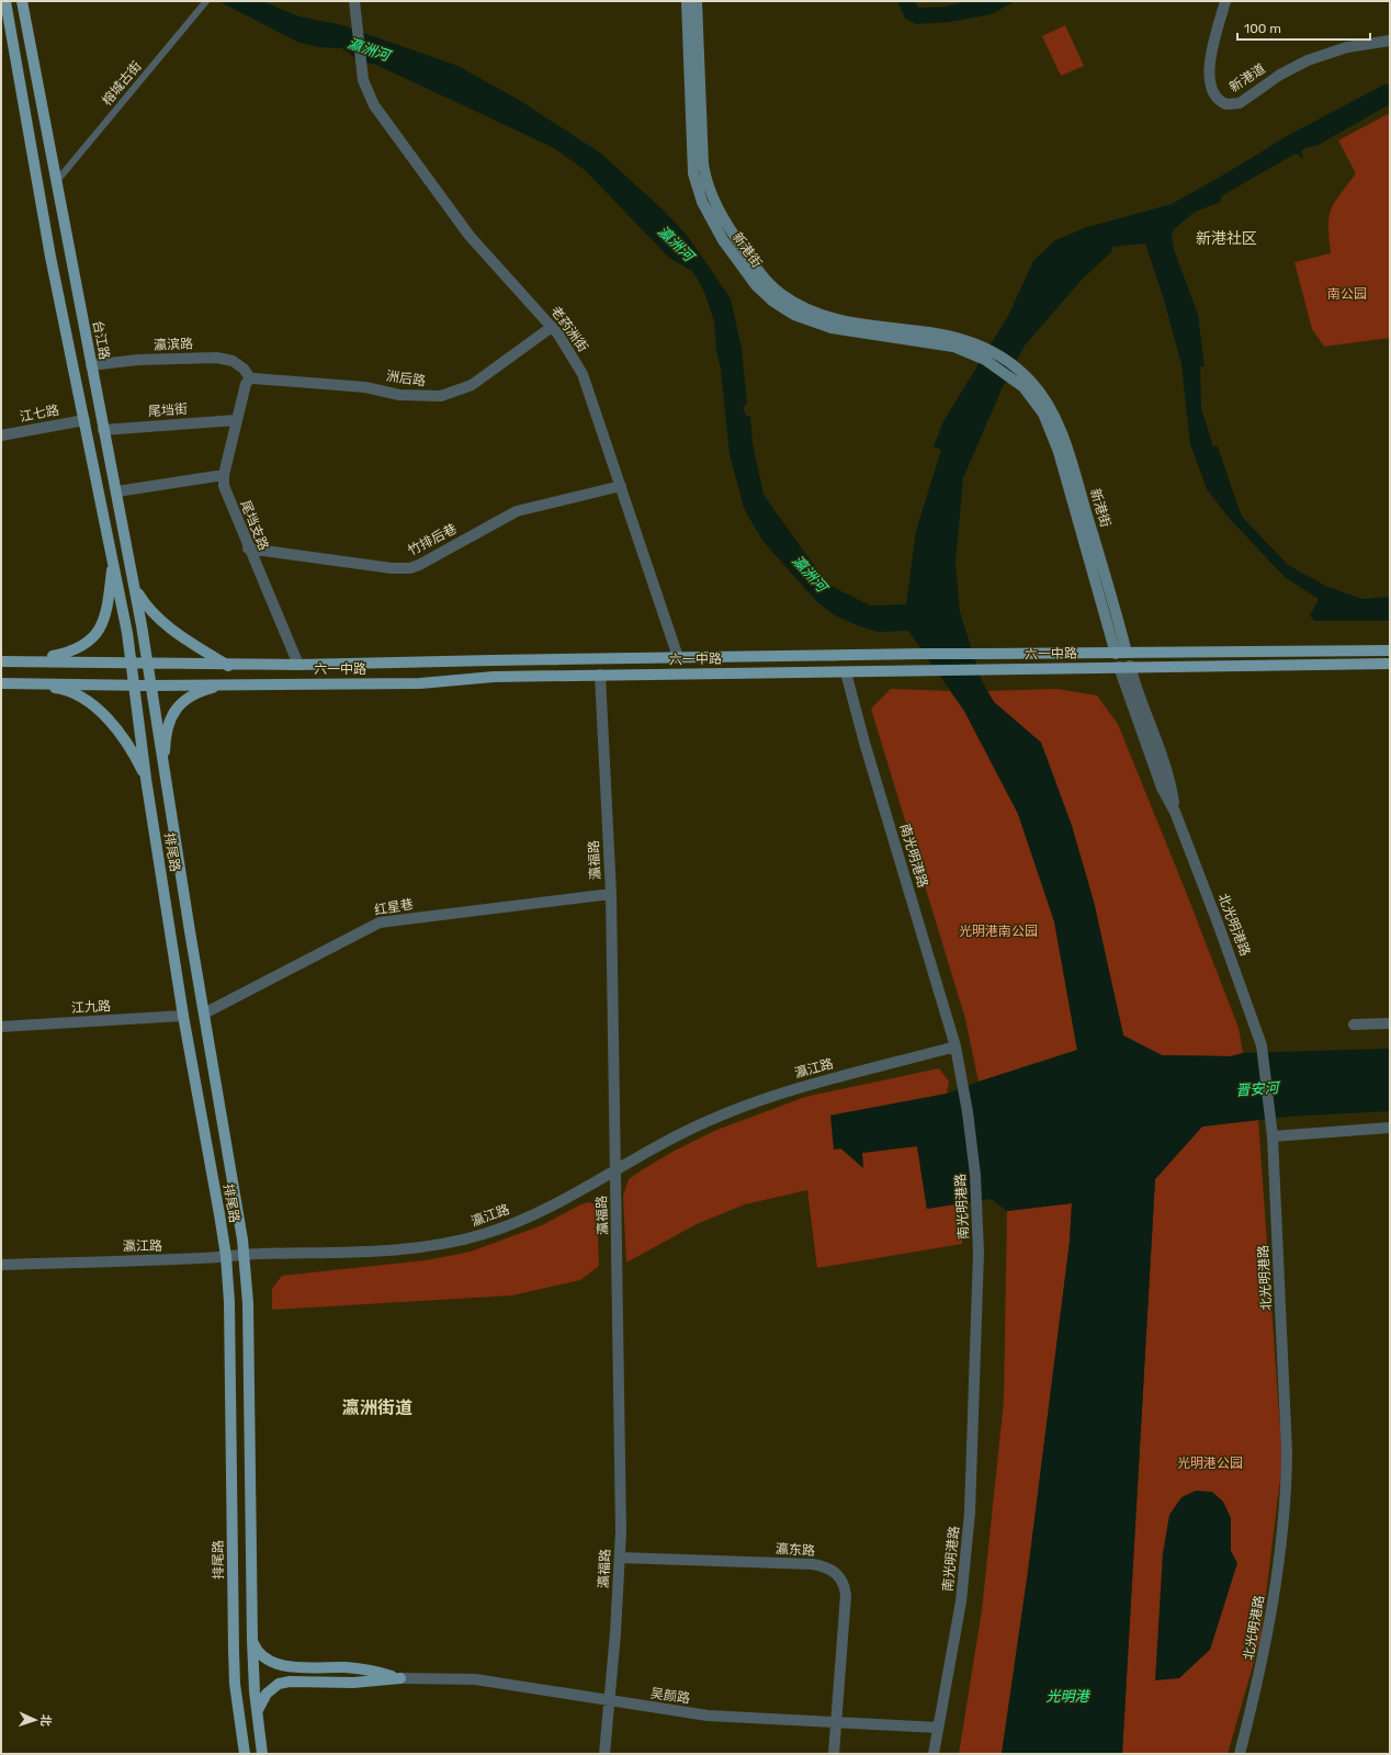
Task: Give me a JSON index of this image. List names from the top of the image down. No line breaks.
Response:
{"streets":{"main road":["新港街","台江路","六一中路","排尾路","北光明港路"],"street":["新港道","榕城古街","老药洲街","瀛滨路","洲后路","尾垱街","江七路","尾垱支路","竹排后巷","南光明港路","瀛福路","红星巷","江九路","瀛江路","瀛东路","吴颜路"]},"crossings":[["榕城古街","台江路"],["新港街","六一中路"],["新港街","北光明港路"],["老药洲街","洲后路"],["老药洲街","竹排后巷"],["老药洲街","六一中路"],["台江路","瀛滨路"],["台江路","尾垱街"],["台江路","六一中路"],["台江路","排尾路"],["瀛滨路","洲后路"],["瀛滨路","尾垱支路"],["洲后路","尾垱支路"],["尾垱街","尾垱支路"],["尾垱支路","竹排后巷"],["尾垱支路","六一中路"],["六一中路","排尾路"],["六一中路","南光明港路"],["六一中路","瀛福路"],["六一中路","北光明港路"],["排尾路","红星巷"],["排尾路","江九路"],["排尾路","瀛江路"],["南光明港路","瀛江路"],["南光明港路","吴颜路"],["瀛福路","红星巷"],["瀛福路","瀛江路"],["瀛福路","瀛东路"],["瀛福路","吴颜路"],["瀛东路","吴颜路"]],"districts":["新港社区","瀛洲街道"],"water":["瀛洲河","晋安河","光明港"],"parks":["南公园","光明港南公园","光明港公园"],"scale_bar":"100 m","north":"right"}
